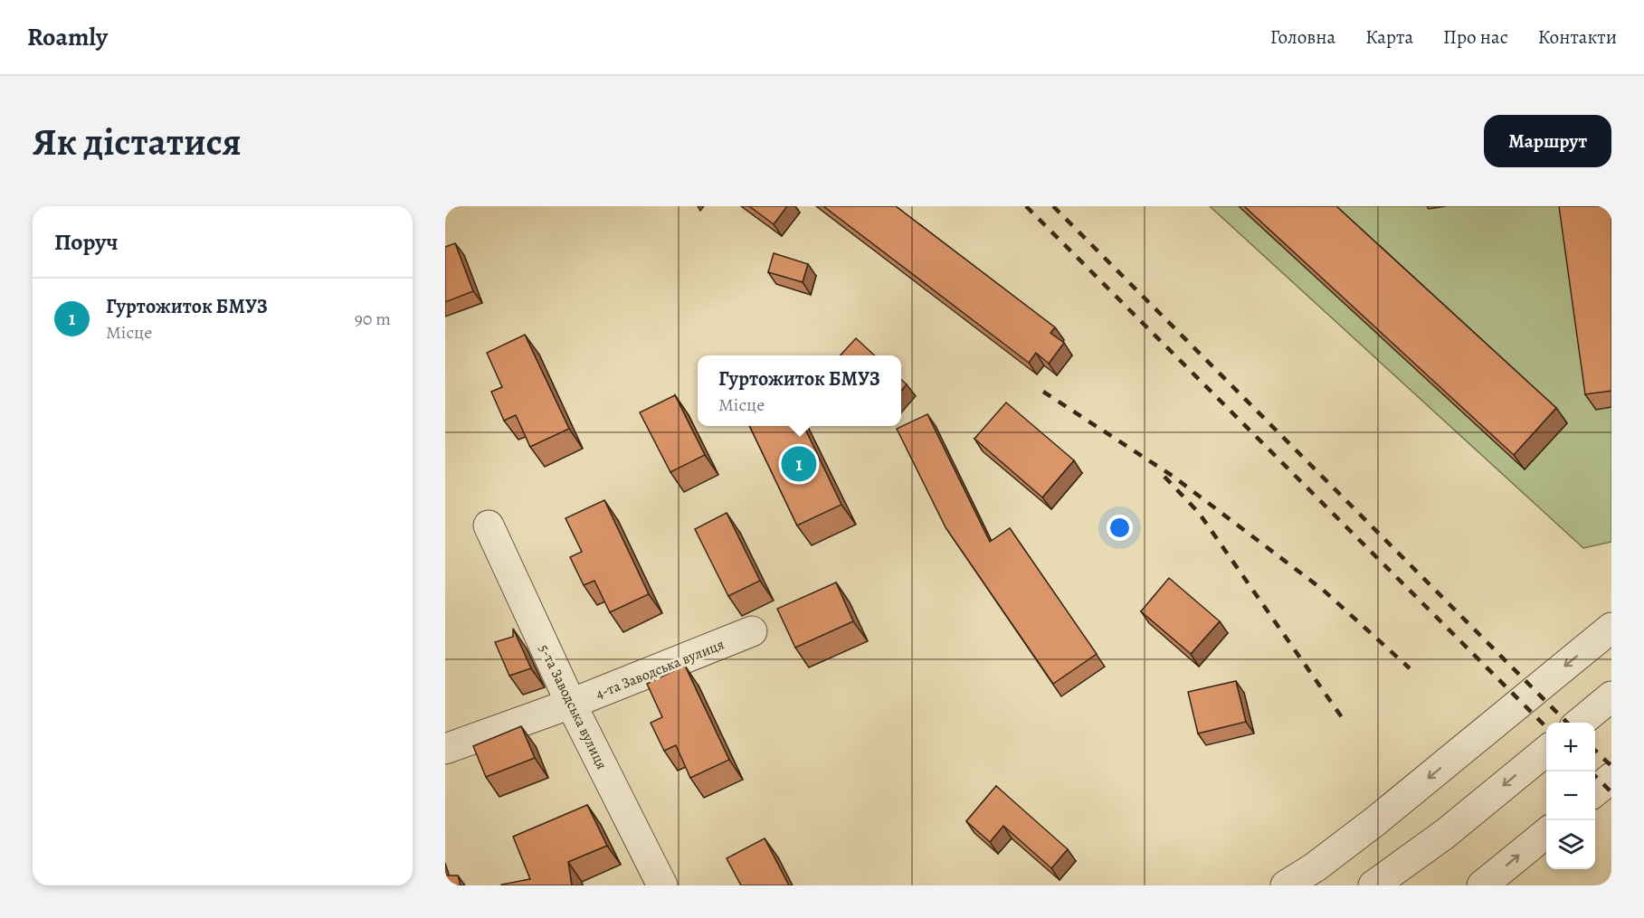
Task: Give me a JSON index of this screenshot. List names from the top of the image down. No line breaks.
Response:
{"streets":{"street":["4-та Заводська вулиця","5-та Заводська вулиця"]},"crossings":[["4-та Заводська вулиця","5-та Заводська вулиця"]],"page":{"header":"Roamly","nav":["Головна","Карта","Про нас","Контакти"],"buttons":"Маршрут","title":"Як дістатися","heading":"Поруч","list":[{"mark":"1","name":"Гуртожиток БМУЗ","note":"Місце","value":"90 m"}],"popup":["Гуртожиток БМУЗ","Місце"],"pins":"1","map_buttons":["+","−"]}}
